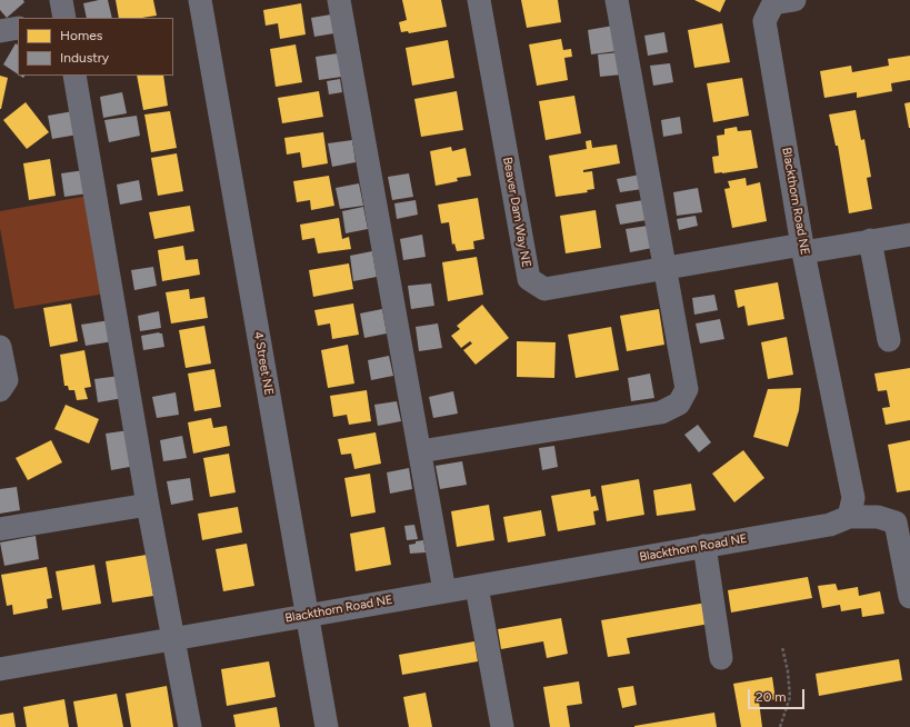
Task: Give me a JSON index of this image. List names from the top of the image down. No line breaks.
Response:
{"streets":{"street":["Blackthorn Road NE","Beaver Dam Way NE","4 Street NE"]},"crossings":[["Blackthorn Road NE","Beaver Dam Way NE"],["Blackthorn Road NE","4 Street NE"]],"legend":["Homes","Industry"],"scale_bar":"20 m"}
